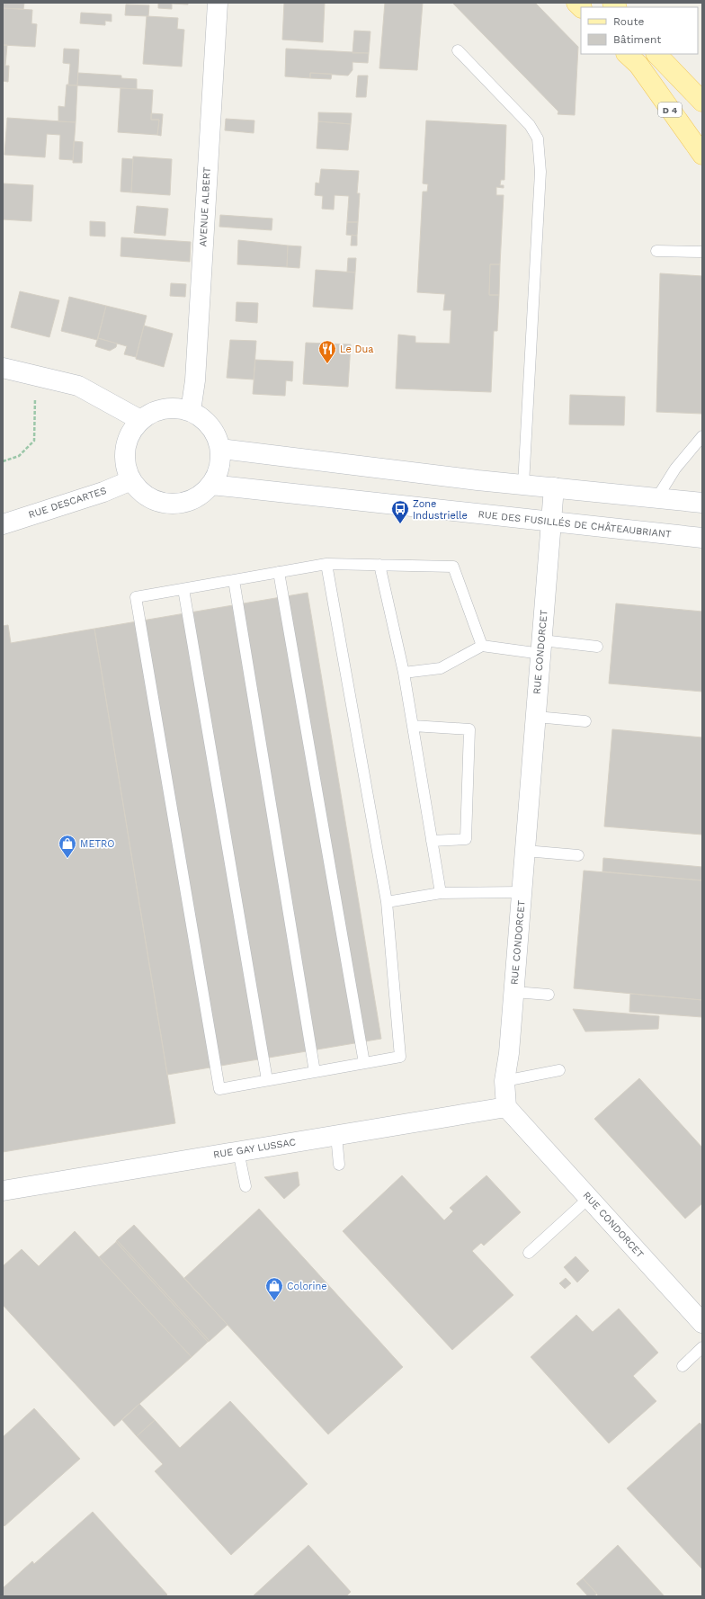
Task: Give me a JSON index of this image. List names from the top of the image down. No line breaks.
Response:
{"streets":{"main road":["D 4"],"street":["AVENUE ALBERT","RUE DESCARTES","RUE DES FUSILLÉS DE CHÂTEAUBRIANT","RUE CONDORCET","RUE GAY LUSSAC"]},"crossings":[["AVENUE ALBERT","RUE DESCARTES"],["AVENUE ALBERT","RUE DES FUSILLÉS DE CHÂTEAUBRIANT"],["RUE DESCARTES","RUE DES FUSILLÉS DE CHÂTEAUBRIANT"],["RUE DES FUSILLÉS DE CHÂTEAUBRIANT","RUE CONDORCET"],["RUE CONDORCET","RUE GAY LUSSAC"]],"places":{"restaurant":["Le Dua"],"bus stop":["Zone Industrielle"],"shop":["METRO","Colorine"]},"legend":["Route","Bâtiment"]}
